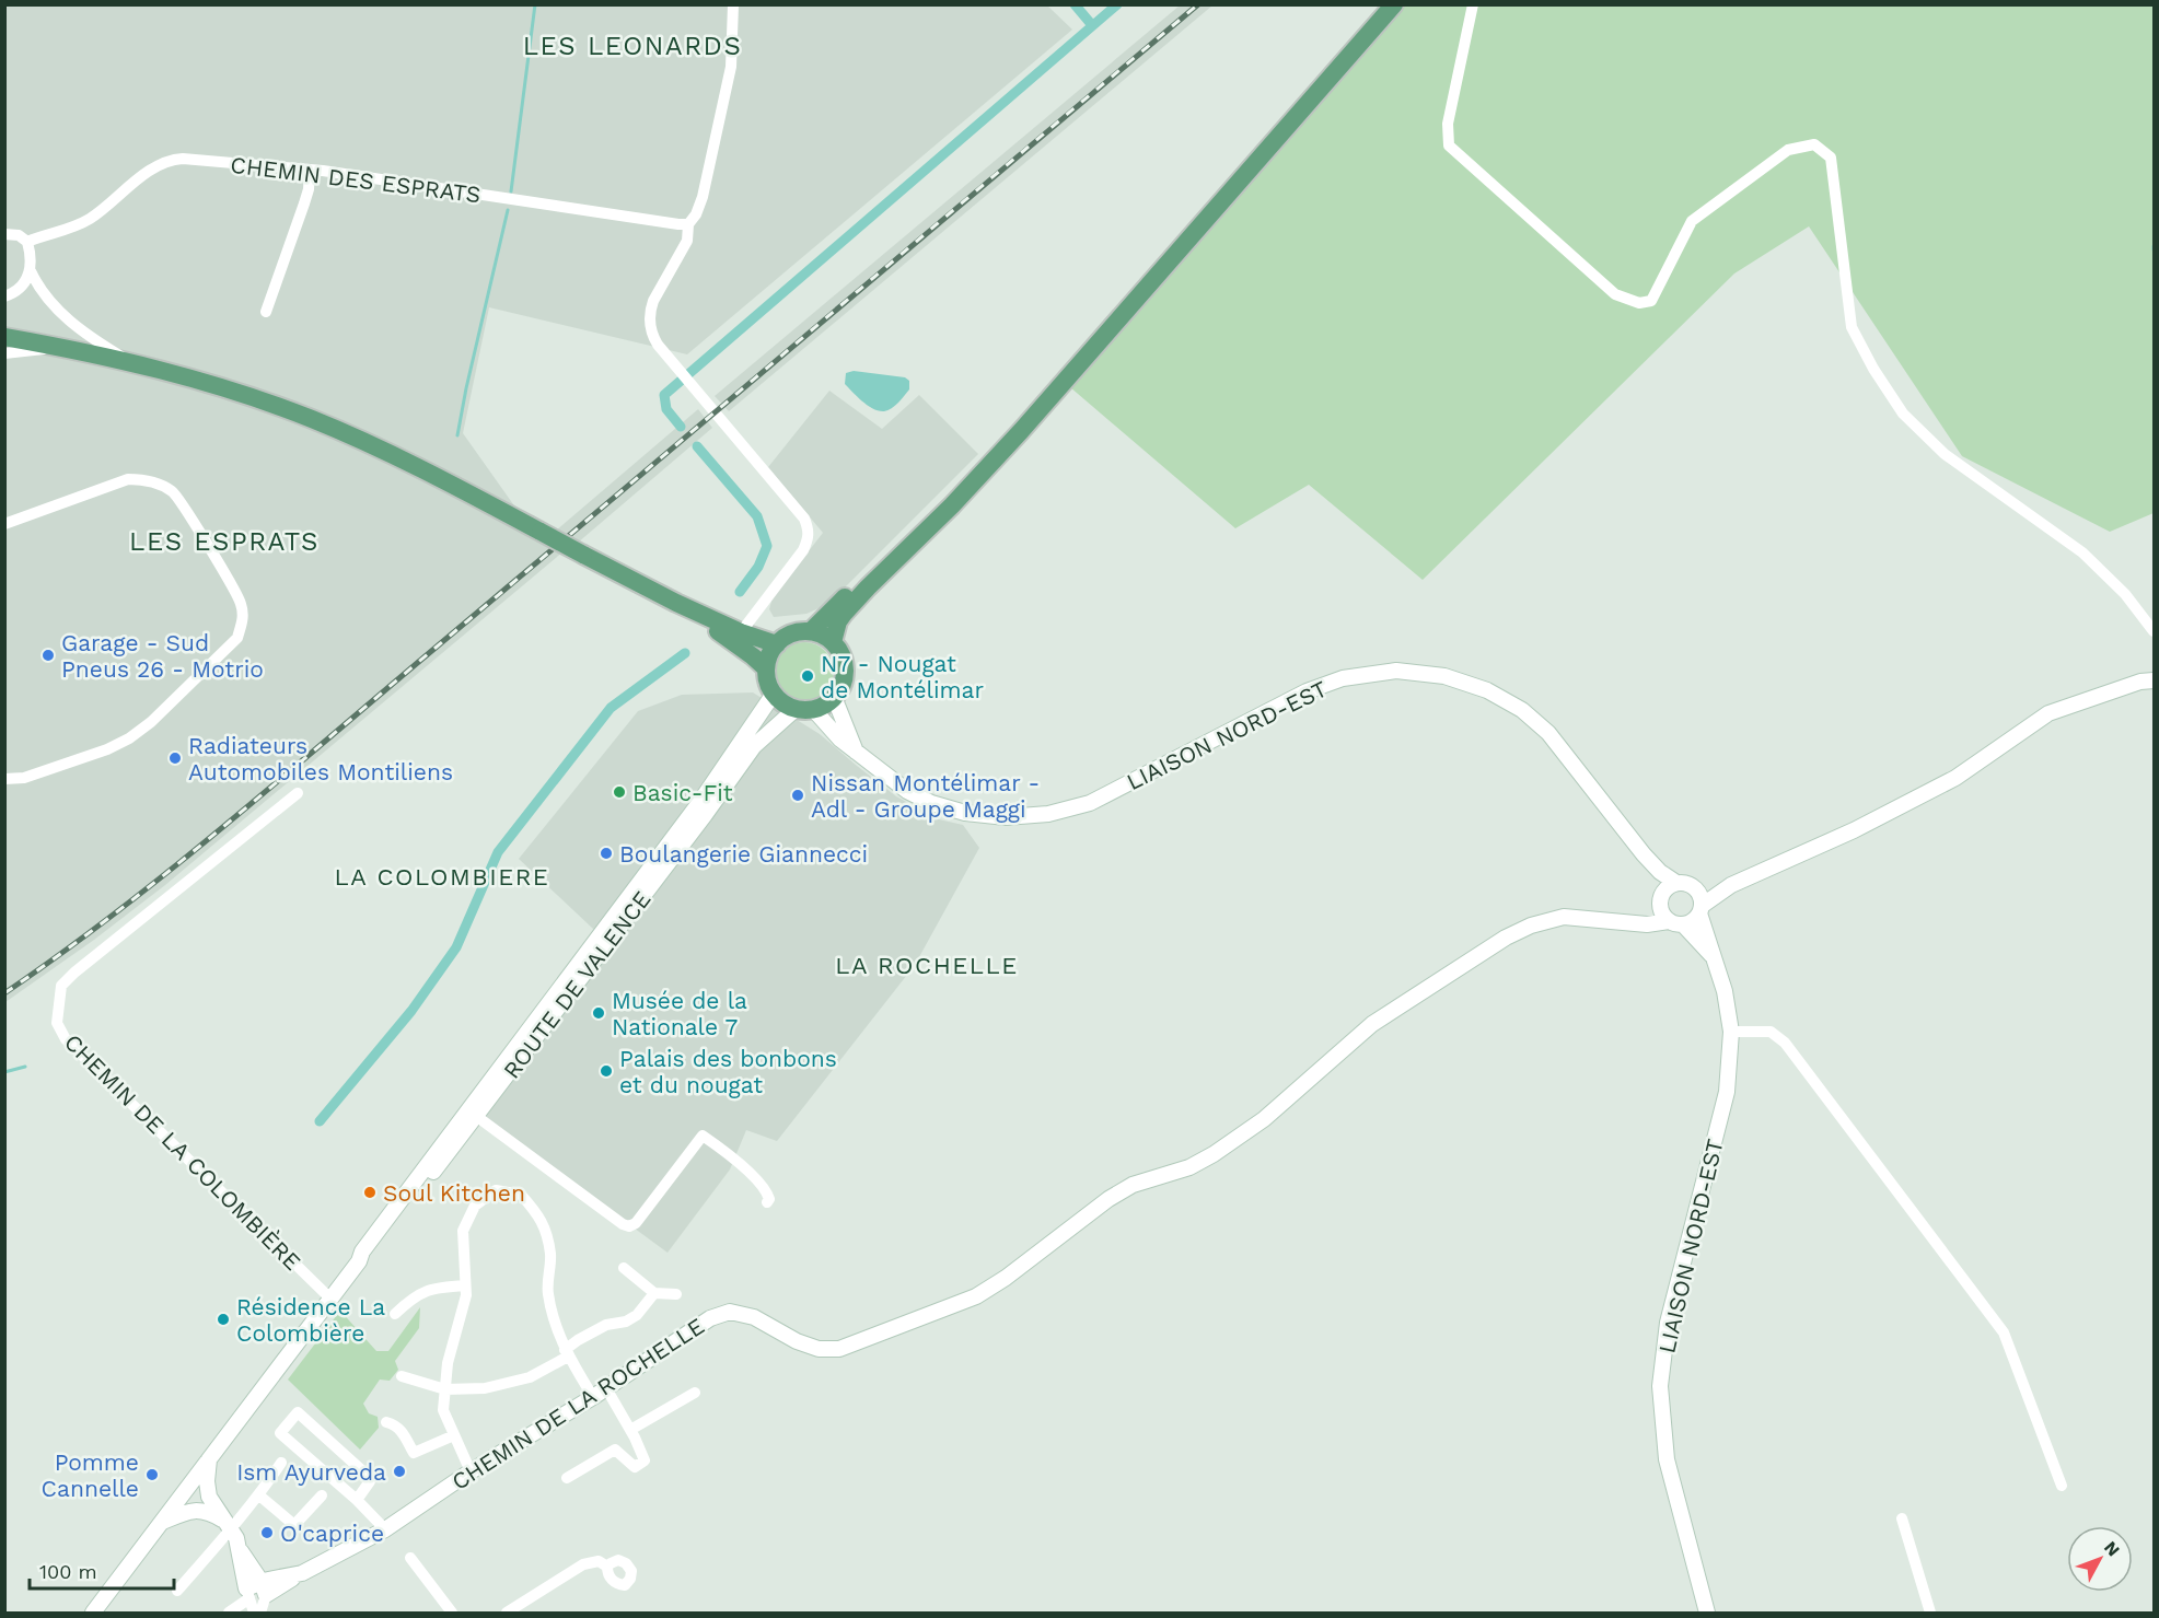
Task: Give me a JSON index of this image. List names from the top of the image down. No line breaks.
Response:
{"streets":{"main road":["LIAISON NORD-EST","ROUTE DE VALENCE","CHEMIN DE LA ROCHELLE"],"street":["CHEMIN DES ESPRATS","CHEMIN DE LA COLOMBIÈRE"]},"crossings":[["LIAISON NORD-EST","ROUTE DE VALENCE"],["LIAISON NORD-EST","CHEMIN DE LA ROCHELLE"],["ROUTE DE VALENCE","CHEMIN DE LA COLOMBIÈRE"]],"districts":["LES LEONARDS","LES ESPRATS","LA COLOMBIERE","LA ROCHELLE"],"places":["Garage - Sud Pneus 26 - Motrio","N7 - Nougat de Montélimar","Radiateurs Automobiles Montiliens","Basic-Fit","Nissan Montélimar - Adl - Groupe Maggi","Boulangerie Giannecci","Musée de la Nationale 7","Palais des bonbons et du nougat","Soul Kitchen","Résidence La Colombière","Ism Ayurveda","Pomme Cannelle","O'caprice"],"scale_bar":"100 m","north":"top right"}
